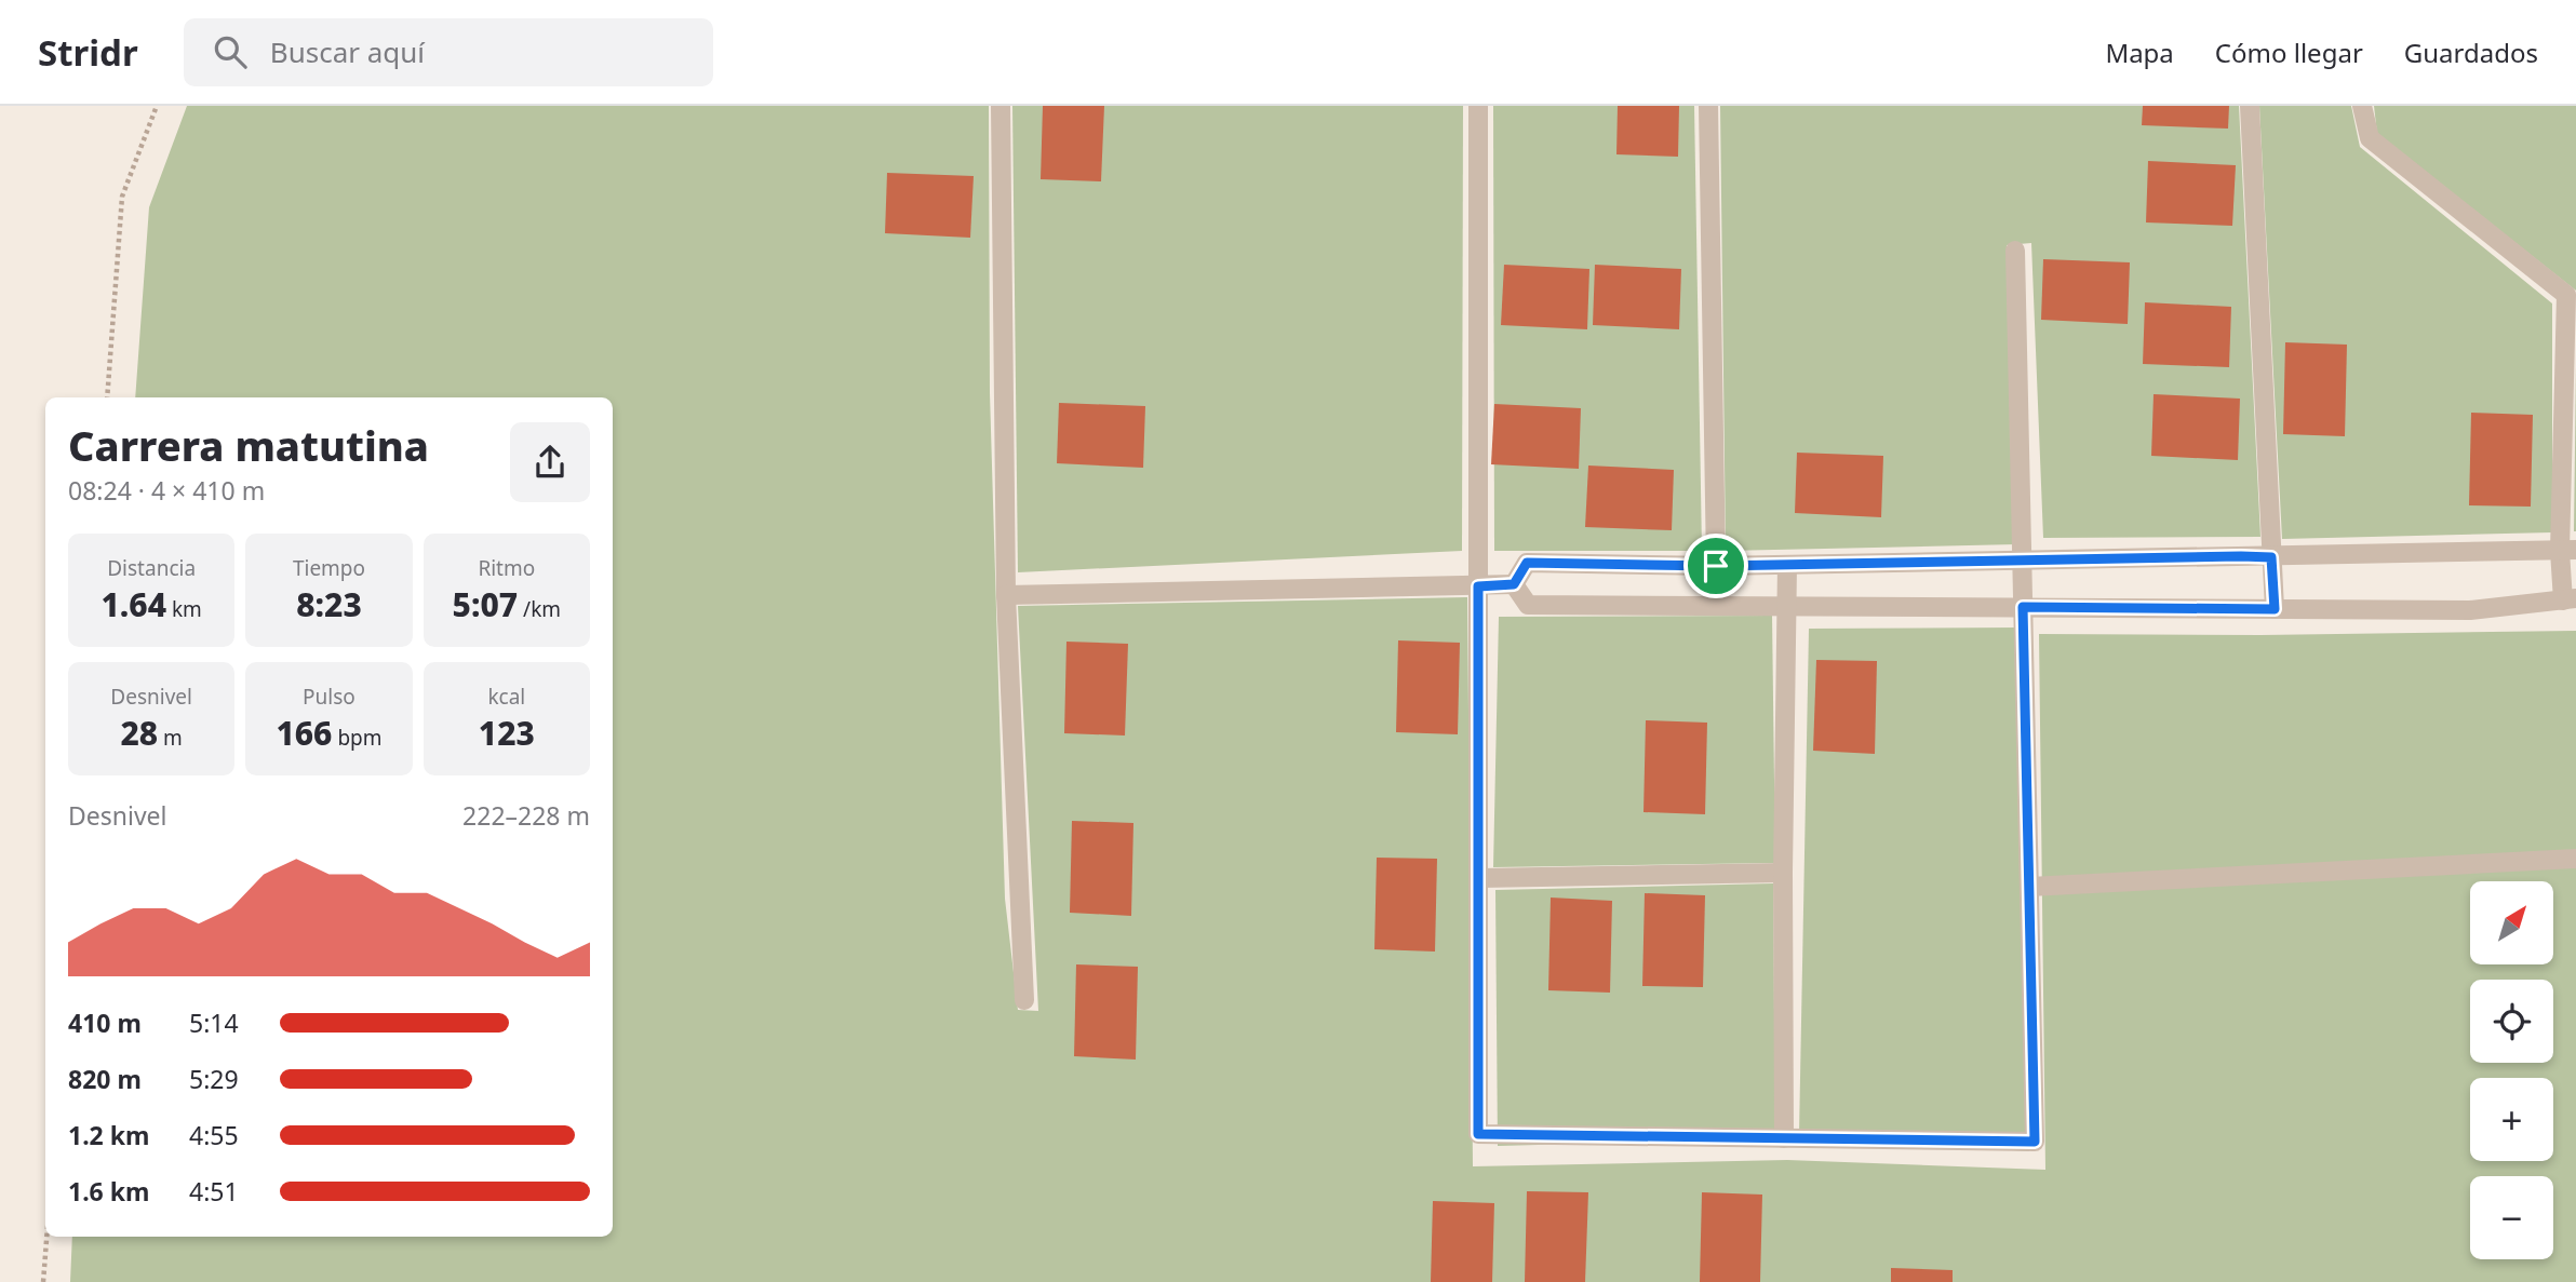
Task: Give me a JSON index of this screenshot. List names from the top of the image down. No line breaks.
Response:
{"north":"top right","page":{"header":"Stridr","search":"Buscar aquí","nav":["Mapa","Cómo llegar","Guardados"],"heading":["Carrera matutina","08:24 · 4 × 410 m"],"stats":[["Distancia","1.64 km"],["Tiempo","8:23"],["Ritmo","5:07 /km"],["Desnivel","28 m"],["Pulso","166 bpm"],["kcal","123"]],"chart":["Desnivel","222–228 m"],"map_buttons":["+","−"],"list":[{"name":"410 m","note":"5:14"},{"name":"820 m","note":"5:29"},{"name":"1.2 km","note":"4:55"},{"name":"1.6 km","note":"4:51"}]}}
